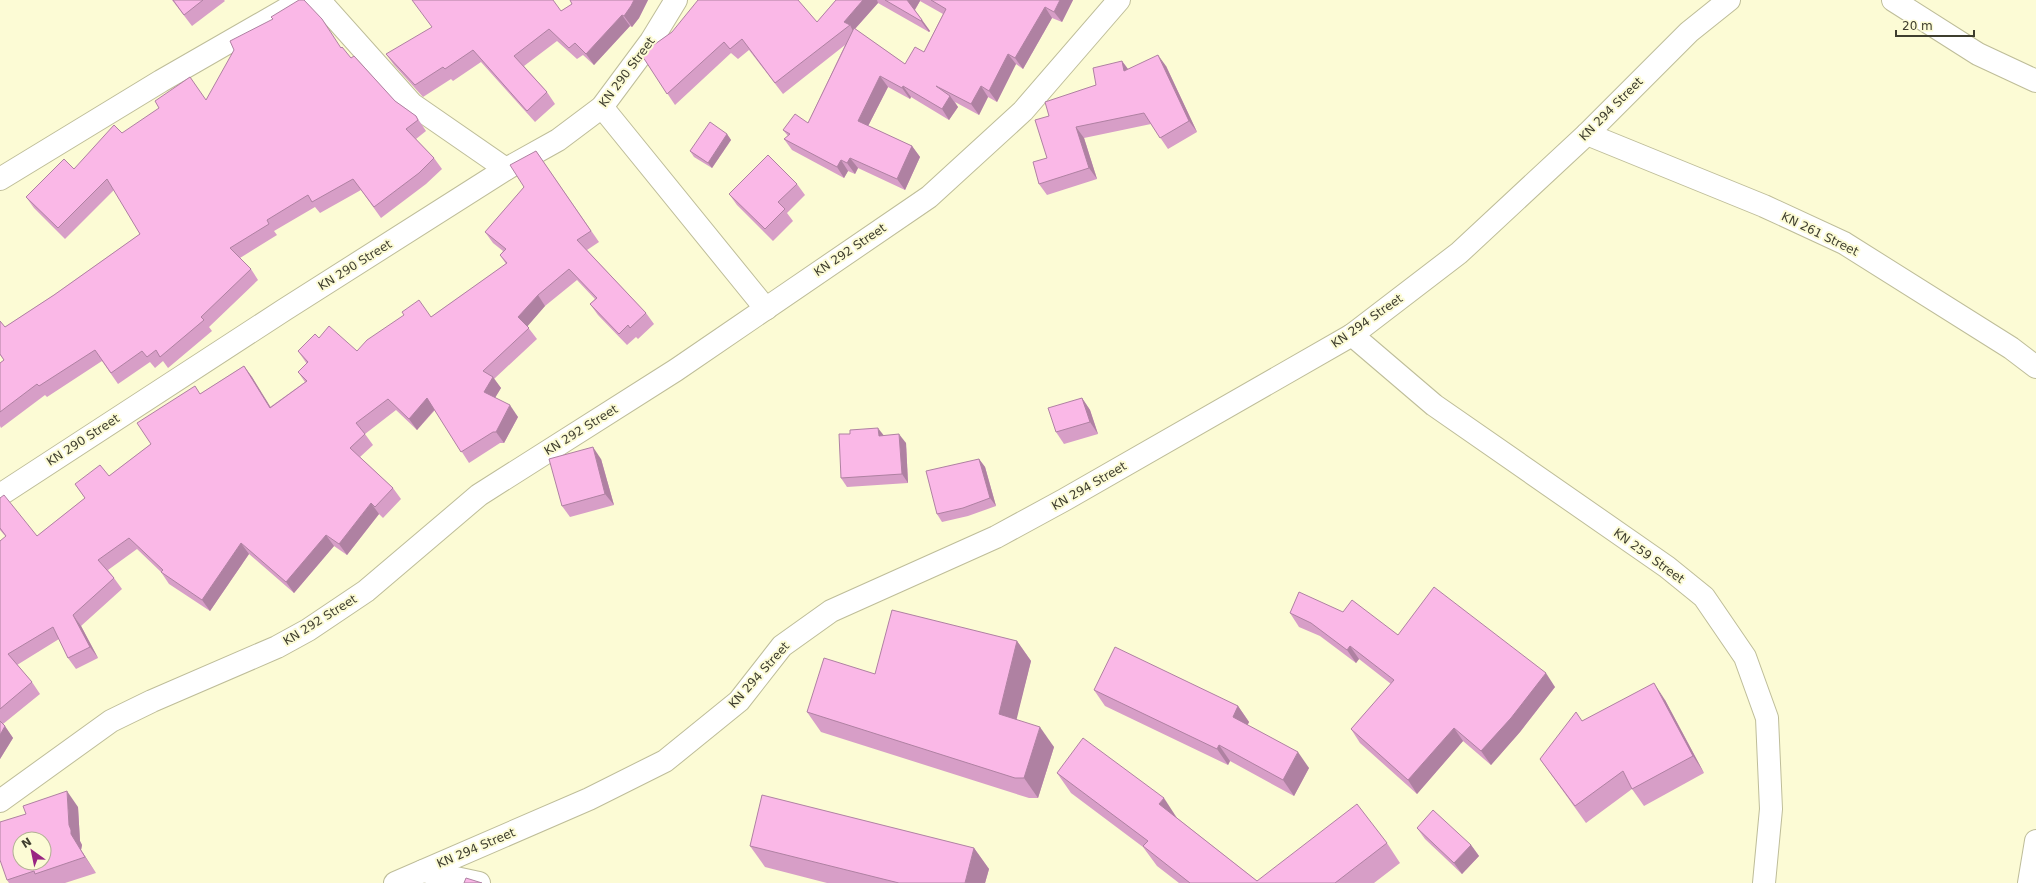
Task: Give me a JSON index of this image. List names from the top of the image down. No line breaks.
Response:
{"streets":{"street":["KN 290 Street","KN 294 Street","KN 261 Street","KN 292 Street","KN 259 Street"]},"crossings":[["KN 294 Street","KN 261 Street"],["KN 294 Street","KN 259 Street"]],"scale_bar":"20 m","north":"top left"}
